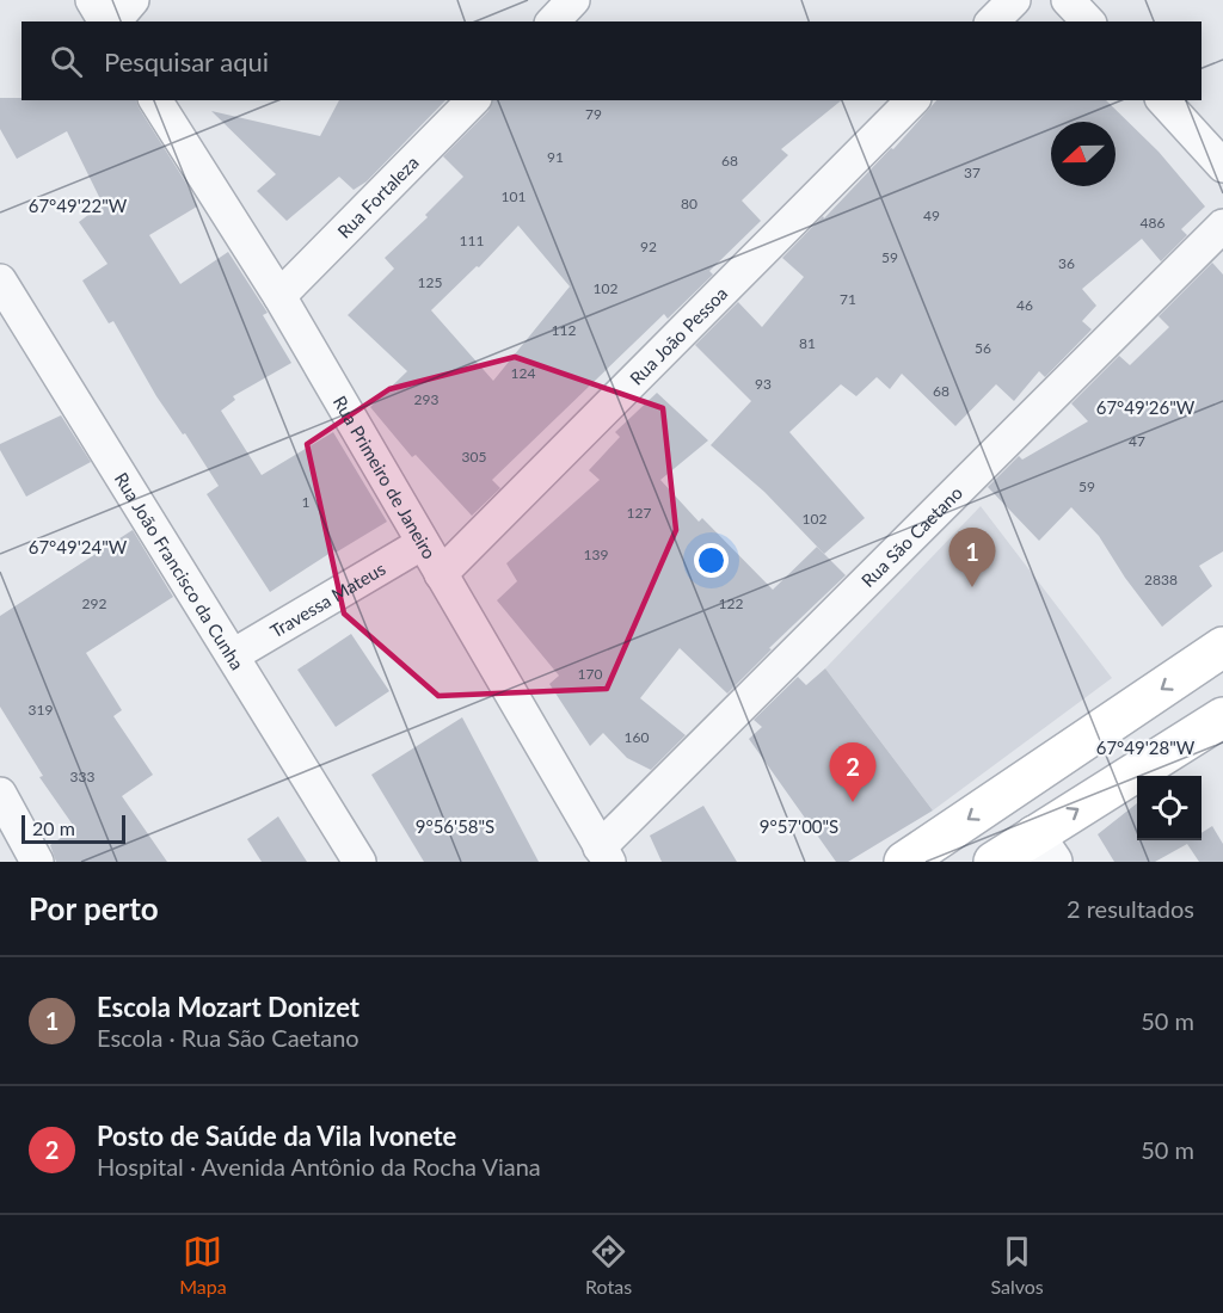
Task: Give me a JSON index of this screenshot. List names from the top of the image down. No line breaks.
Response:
{"streets":{"street":["Rua Fortaleza","Rua João Pessoa","Rua Primeiro de Janeiro","Rua São Caetano","Rua João Francisco da Cunha","Travessa Mateus"]},"crossings":[["Rua Fortaleza","Rua Primeiro de Janeiro"],["Rua João Pessoa","Rua Primeiro de Janeiro"],["Rua Primeiro de Janeiro","Rua São Caetano"],["Rua Primeiro de Janeiro","Travessa Mateus"],["Rua João Francisco da Cunha","Travessa Mateus"]],"house_numbers":["79","91","68","37","101","80","49","486","111","92","59","36","125","102","71","46","112","81","56","124","93","68","293","47","305","59","1","127","102","139","2838","292","122","170","319","160","333"],"scale_bar":"20 m","north":"left","page":{"search":"Pesquisar aqui","pins":["1","2"],"scale":"20 m","heading":["Por perto","2 resultados"],"list":[{"mark":"1","name":"Escola Mozart Donizet","note":"Escola · Rua São Caetano","value":"50 m"},{"mark":"2","name":"Posto de Saúde da Vila Ivonete","note":"Hospital · Avenida Antônio da Rocha Viana","value":"50 m"}],"nav":["Mapa","Rotas","Salvos"]},"coordinates":["67°49'22\"W","67°49'26\"W","67°49'24\"W","67°49'28\"W","9°56'58\"S","9°57'00\"S"]}
